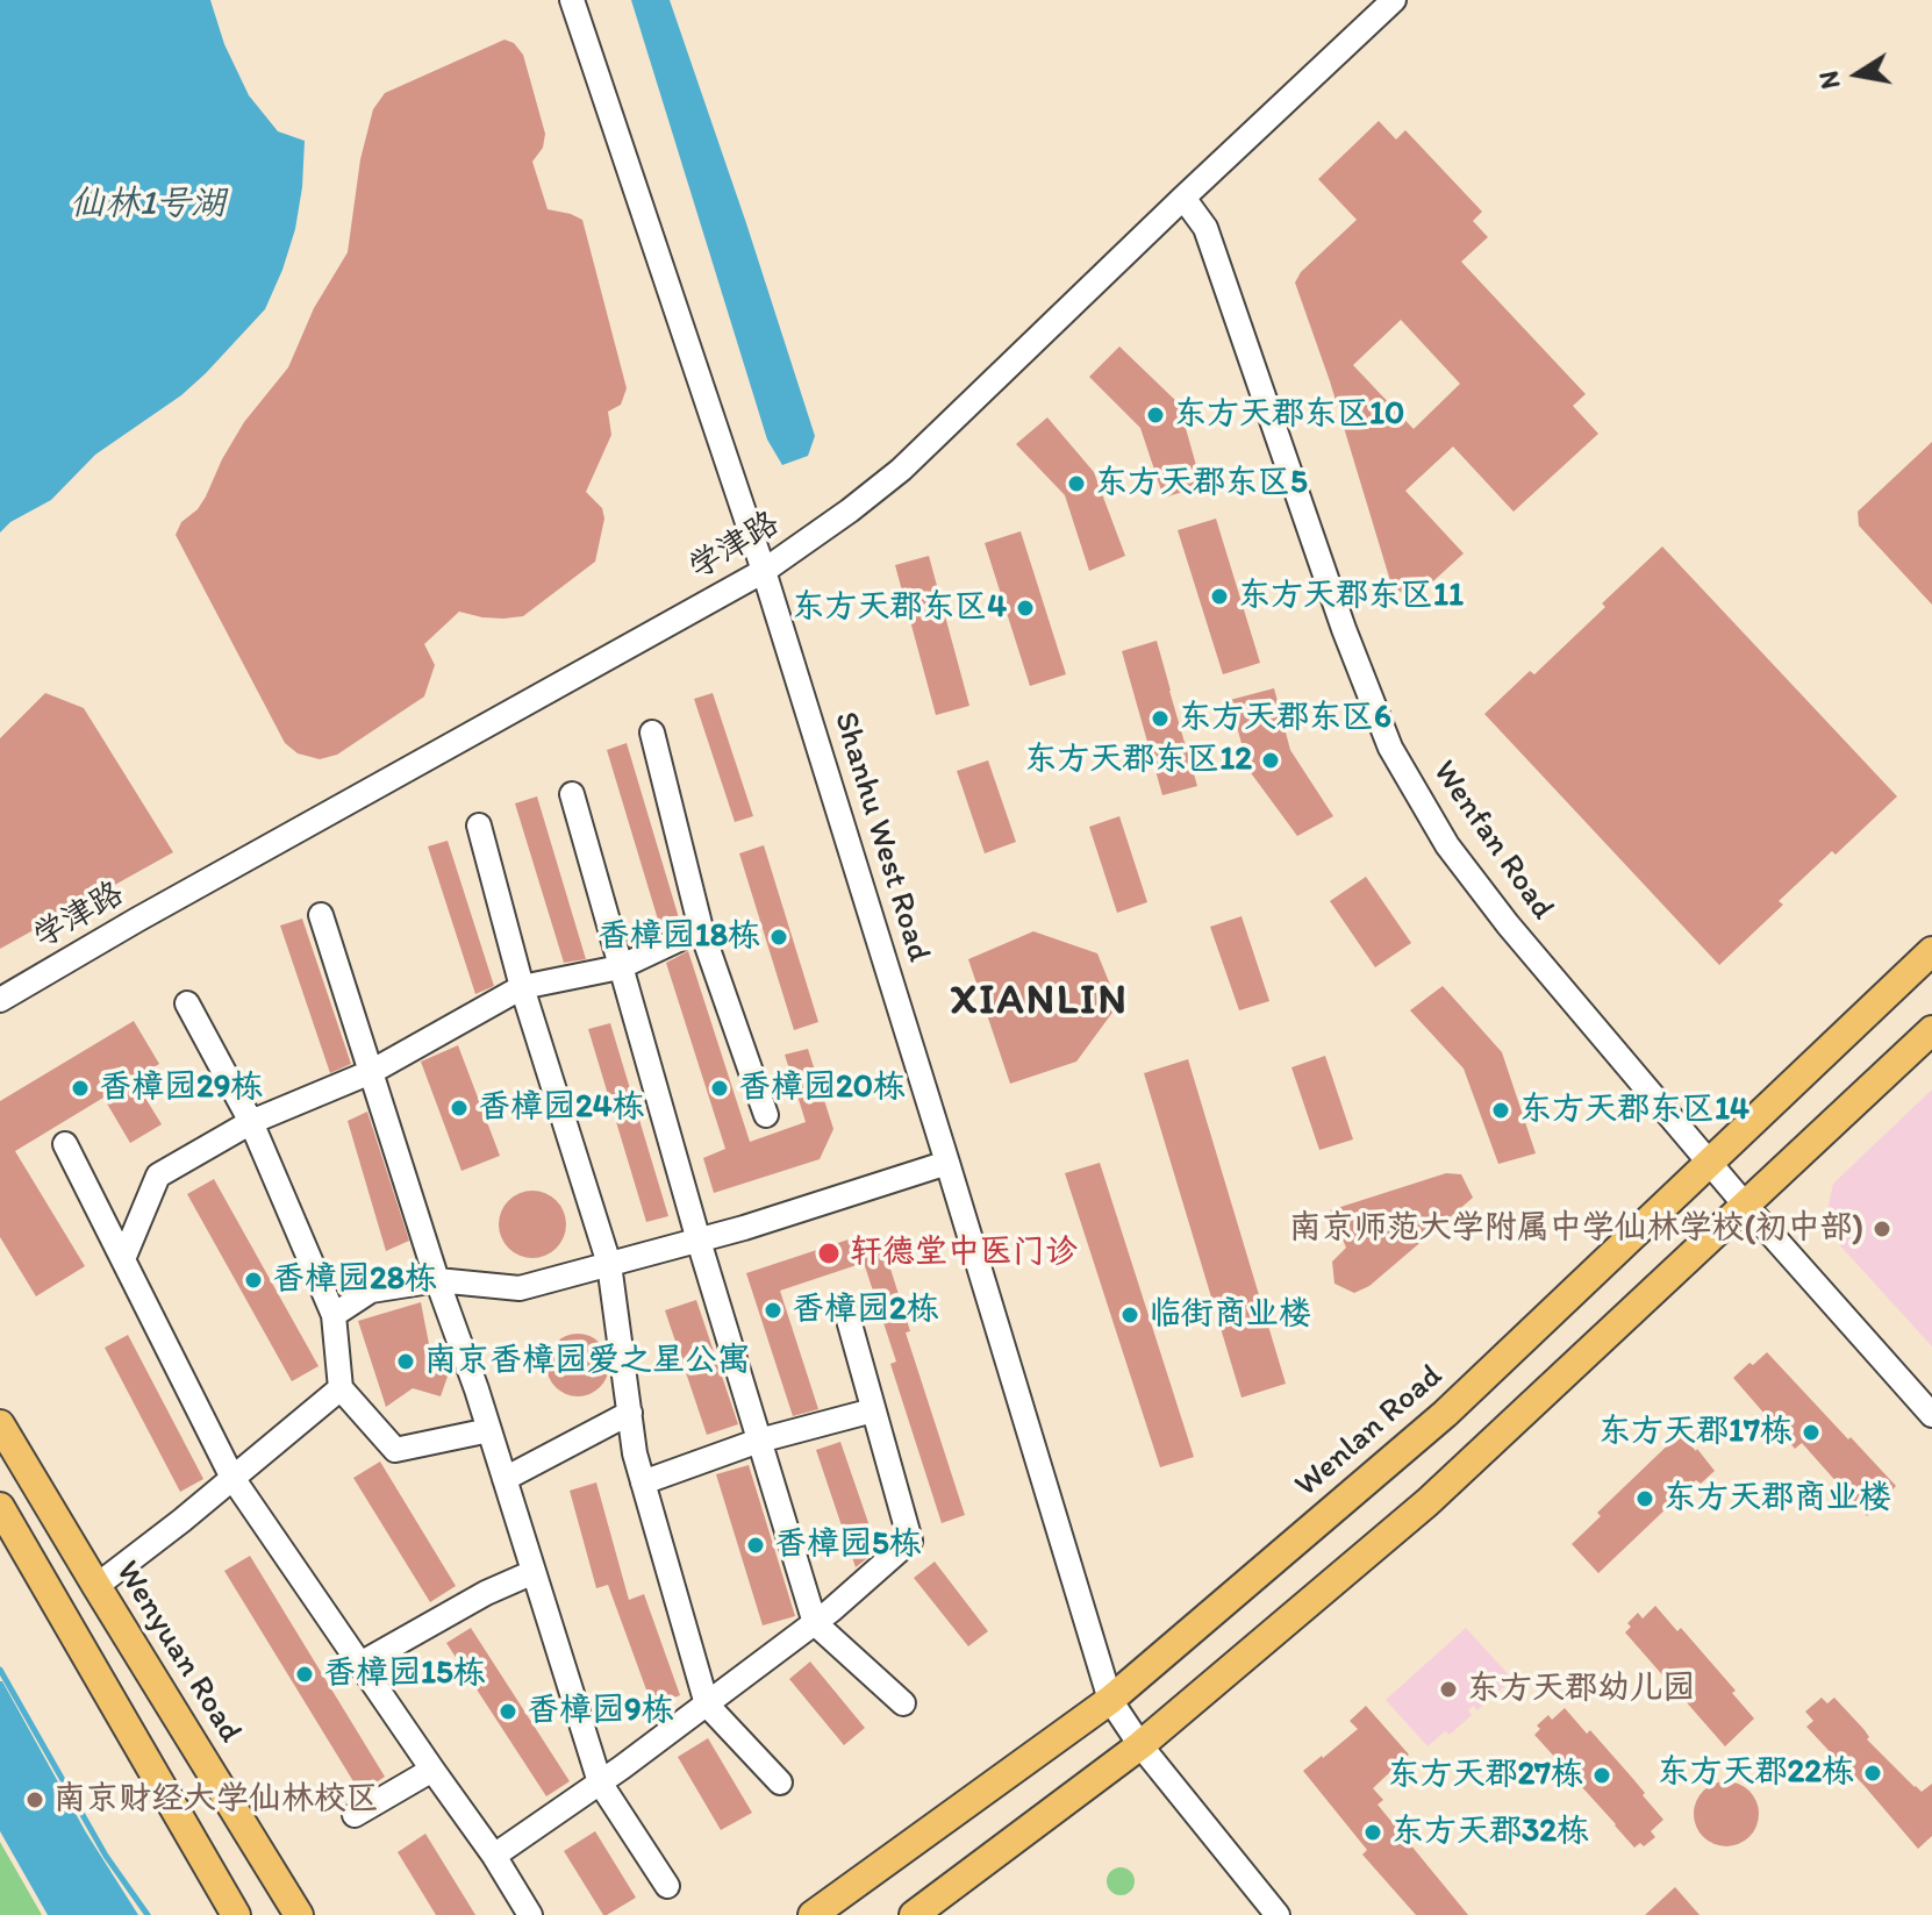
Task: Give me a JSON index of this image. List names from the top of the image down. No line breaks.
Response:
{"streets":{"main road":["Wenlan Road","Wenyuan Road"],"street":["学津路","Shanhu West Road","Wenfan Road"]},"crossings":[["学津路","Shanhu West Road"],["学津路","Wenfan Road"],["Shanhu West Road","Wenlan Road"],["Wenfan Road","Wenlan Road"]],"districts":["XIANLIN"],"water":["仙林1号湖"],"places":["东方天郡东区10","东方天郡东区5","东方天郡东区11","东方天郡东区4","东方天郡东区6","东方天郡东区12","香樟园18栋","香樟园29栋","香樟园20栋","香樟园24栋","东方天郡东区14","南京师范大学附属中学仙林学校(初中部)","轩德堂中医门诊","香樟园28栋","香樟园2栋","临街商业楼","南京香樟园爱之星公寓","东方天郡17栋","东方天郡商业楼","香樟园5栋","香樟园15栋","东方天郡幼儿园","香樟园9栋","东方天郡22栋","东方天郡27栋","南京财经大学仙林校区","东方天郡32栋"],"north":"left"}
